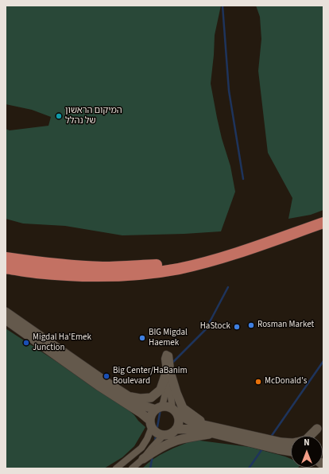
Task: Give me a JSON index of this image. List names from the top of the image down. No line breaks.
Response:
{"places":["המיקום הראשון של נהלל","Rosman Market","HaStock","BIG Migdal Haemek","Migdal Ha'Emek Junction","Big Center/HaBanim Boulevard","McDonald's"],"north":"top"}
